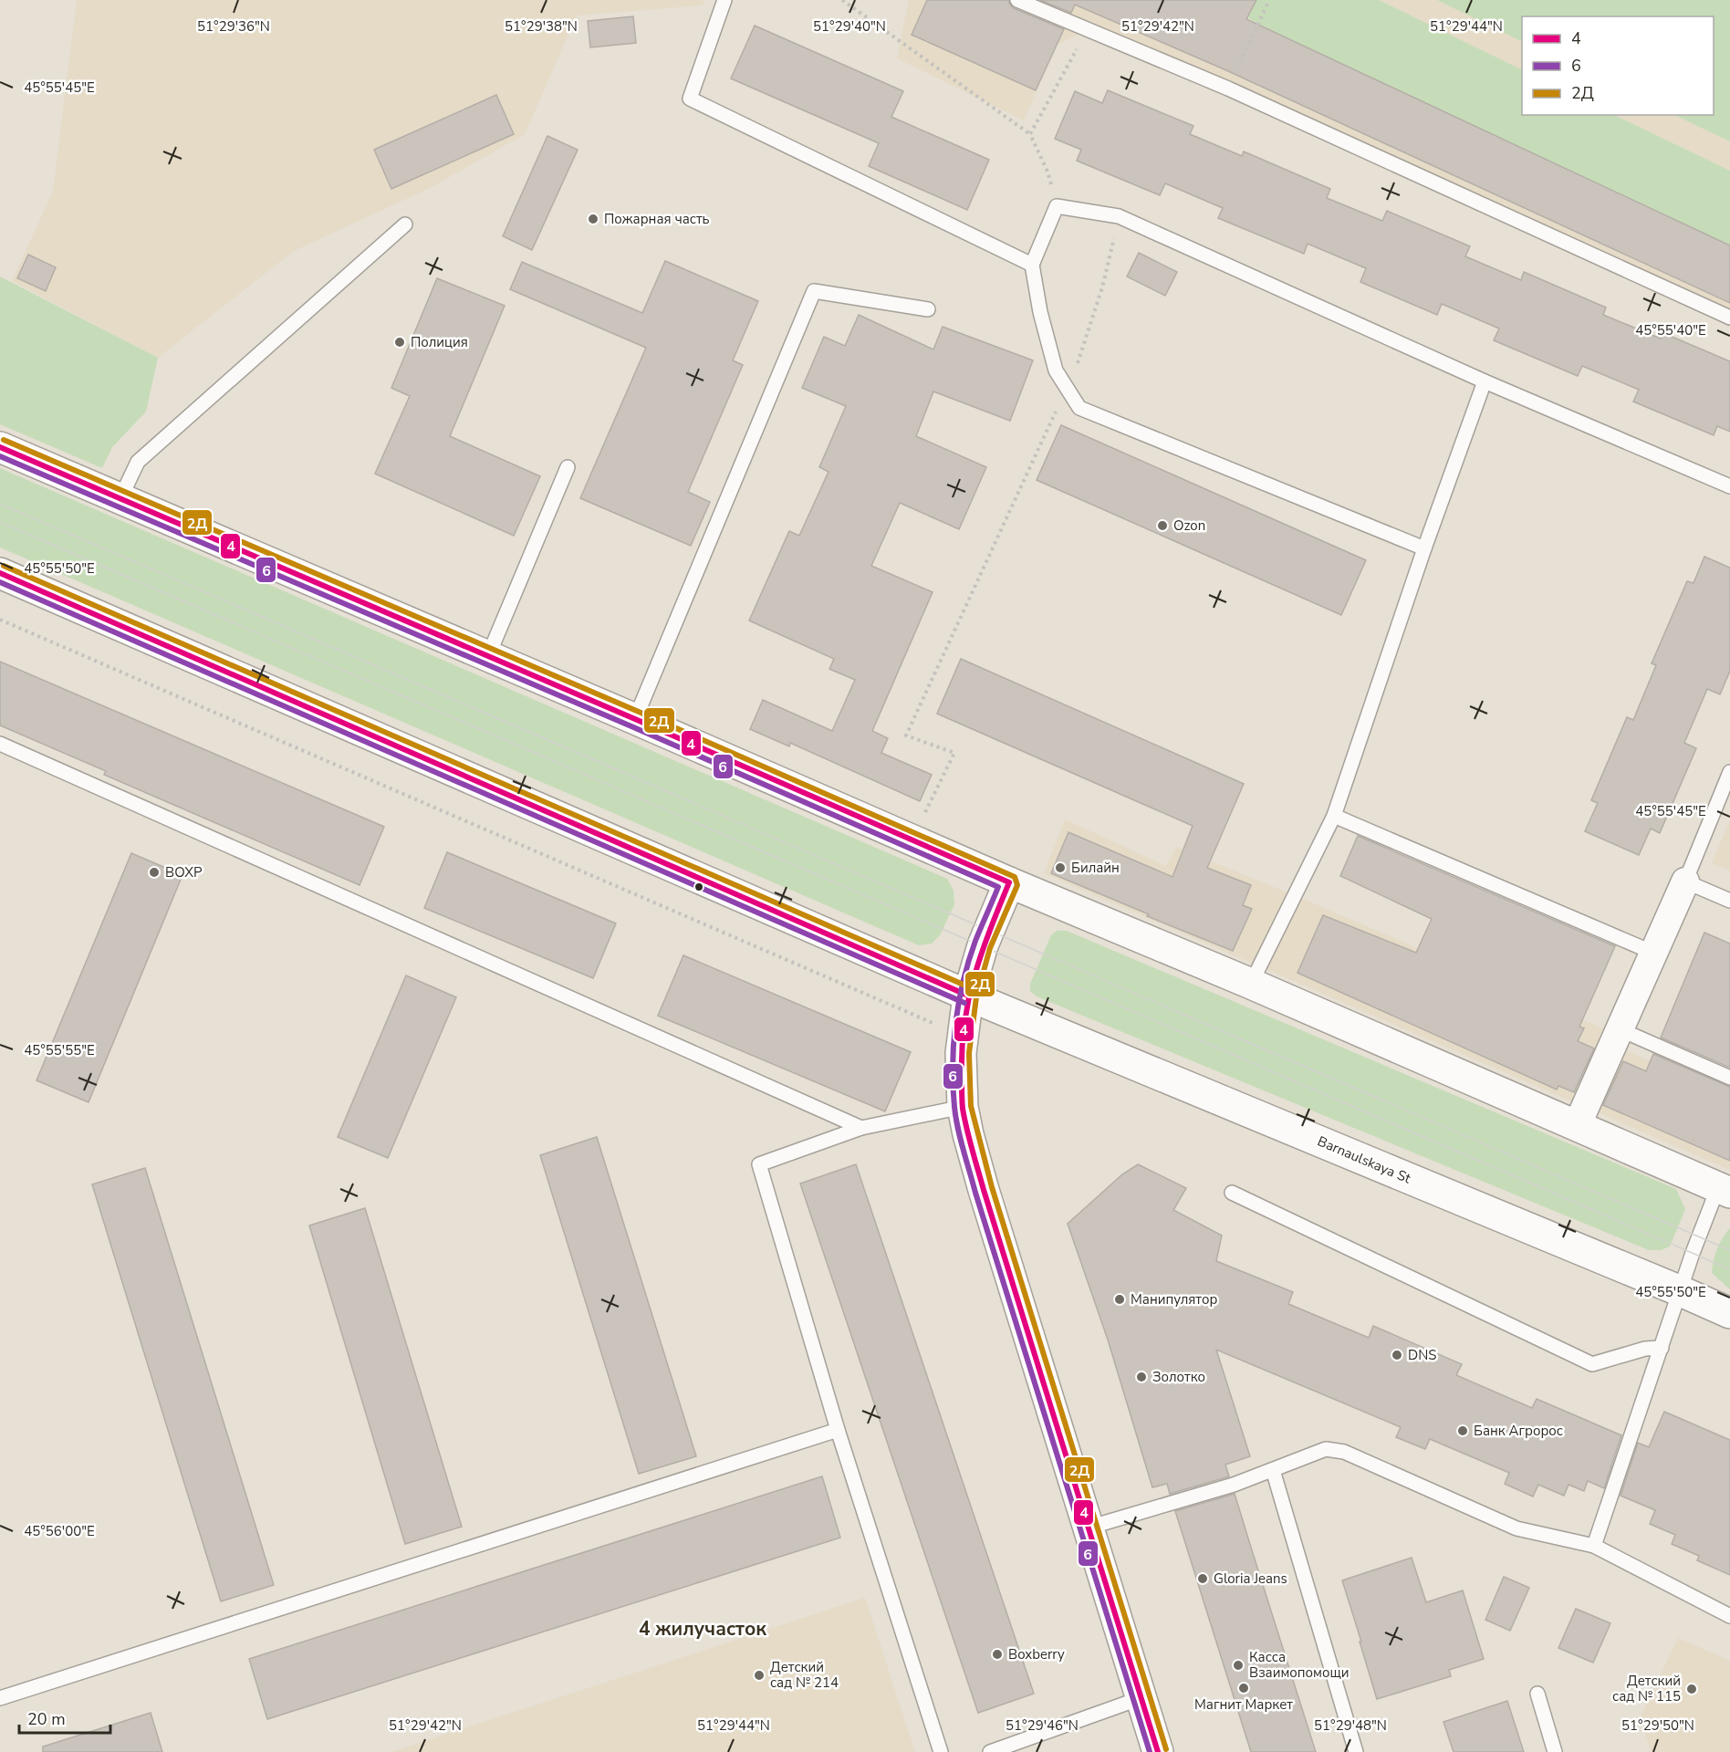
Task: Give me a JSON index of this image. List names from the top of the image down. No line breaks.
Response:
{"streets":{"main road":["Barnaulskaya St"]},"districts":["4 жилучасток"],"places":["Пожарная часть","Полиция","Ozon","Билайн","ВОХР","Манипулятор","DNS","Золотко","Банк Агророс","Gloria Jeans","Boxberry","Касса Взаимопомощи","Детский сад № 214","Магнит Маркет","Детский сад № 115"],"lines":["transit line 2Д","transit line 4","transit line 6"],"legend":["4","6","2Д"],"scale_bar":"20 m","coordinates":["51°29'36\"N","51°29'38\"N","51°29'40\"N","51°29'42\"N","51°29'44\"N","45°55'45\"E","45°55'40\"E","45°55'50\"E","45°55'55\"E","45°56'00\"E","51°29'46\"N","51°29'48\"N","51°29'50\"N"]}
